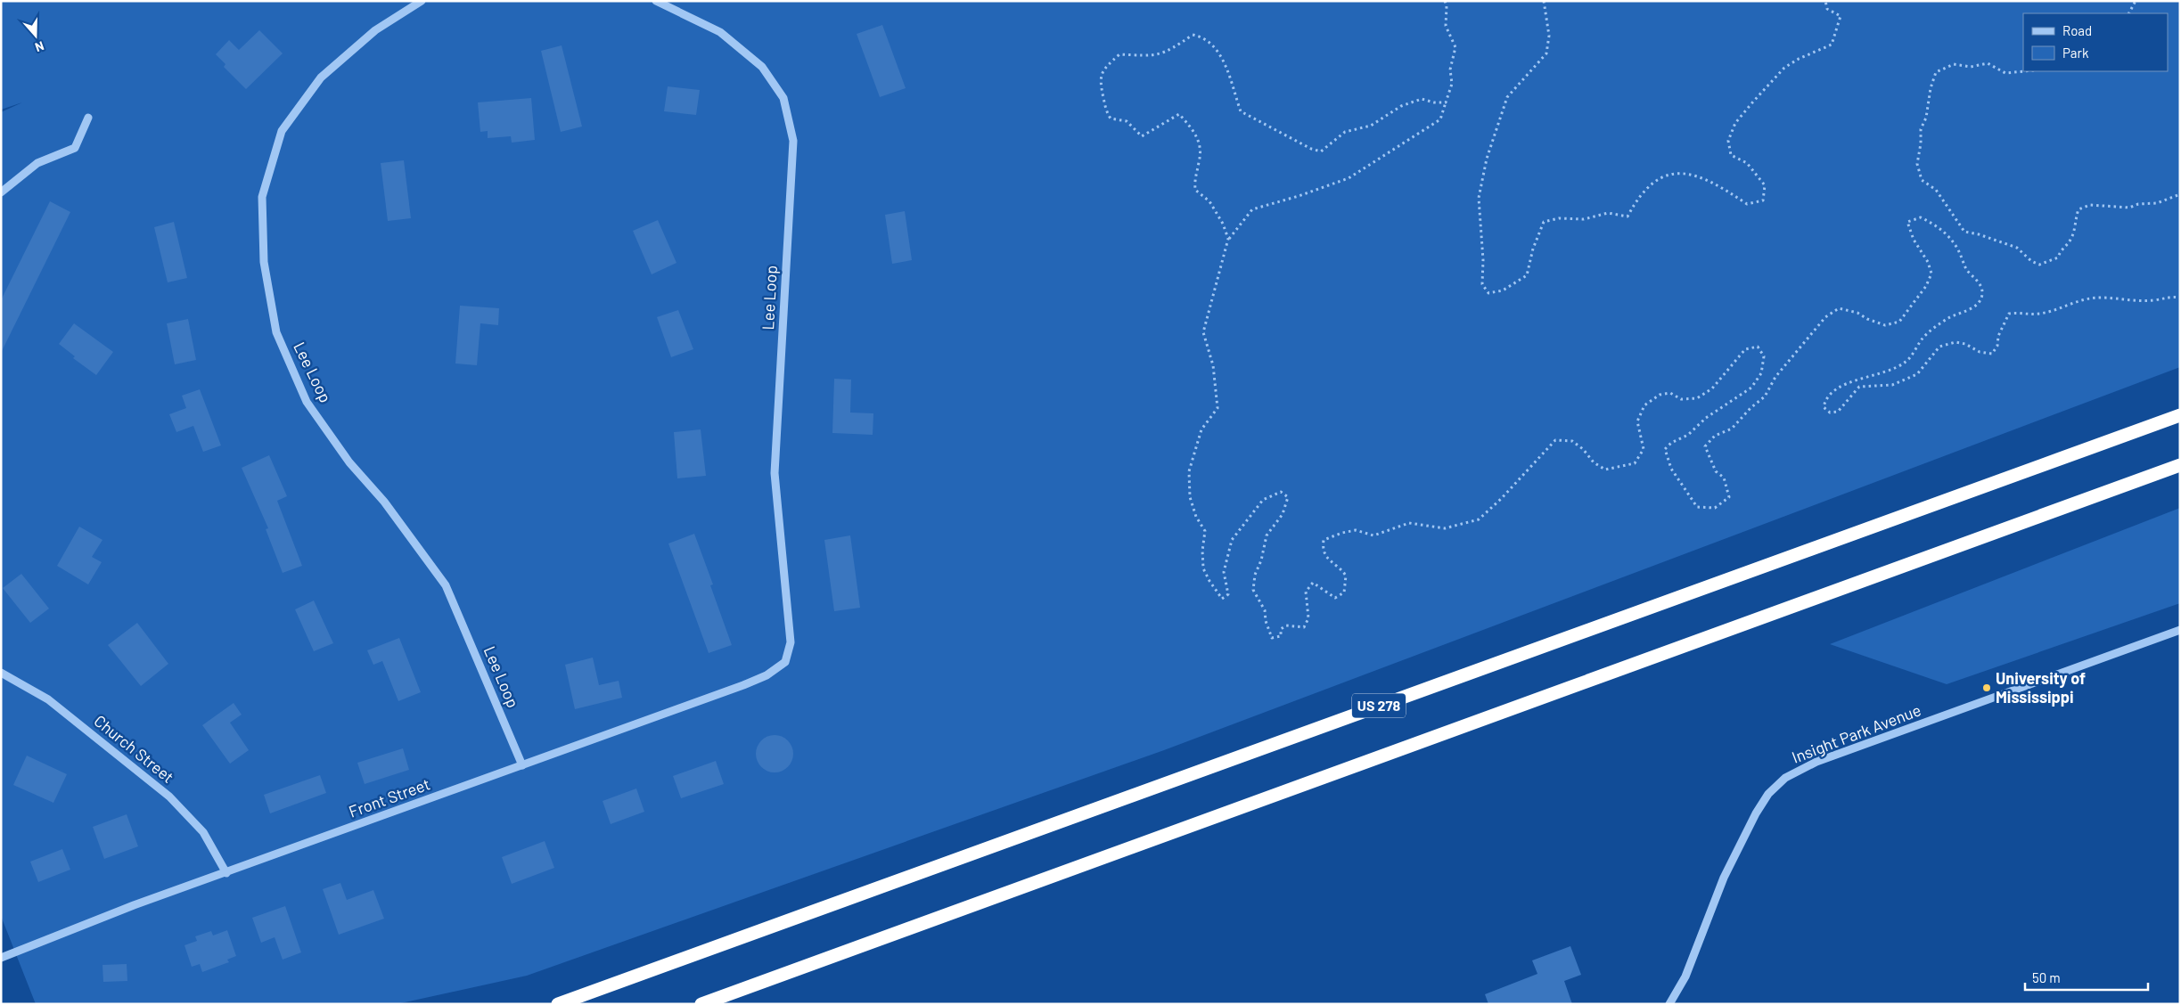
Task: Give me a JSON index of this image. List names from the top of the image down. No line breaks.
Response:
{"streets":{"highway":["US 278"],"street":["Lee Loop","Insight Park Avenue","Church Street","Front Street"]},"crossings":[["Lee Loop","Front Street"],["Church Street","Front Street"]],"places":["University of Mississippi"],"legend":["Road","Park"],"scale_bar":"50 m","north":"bottom"}
